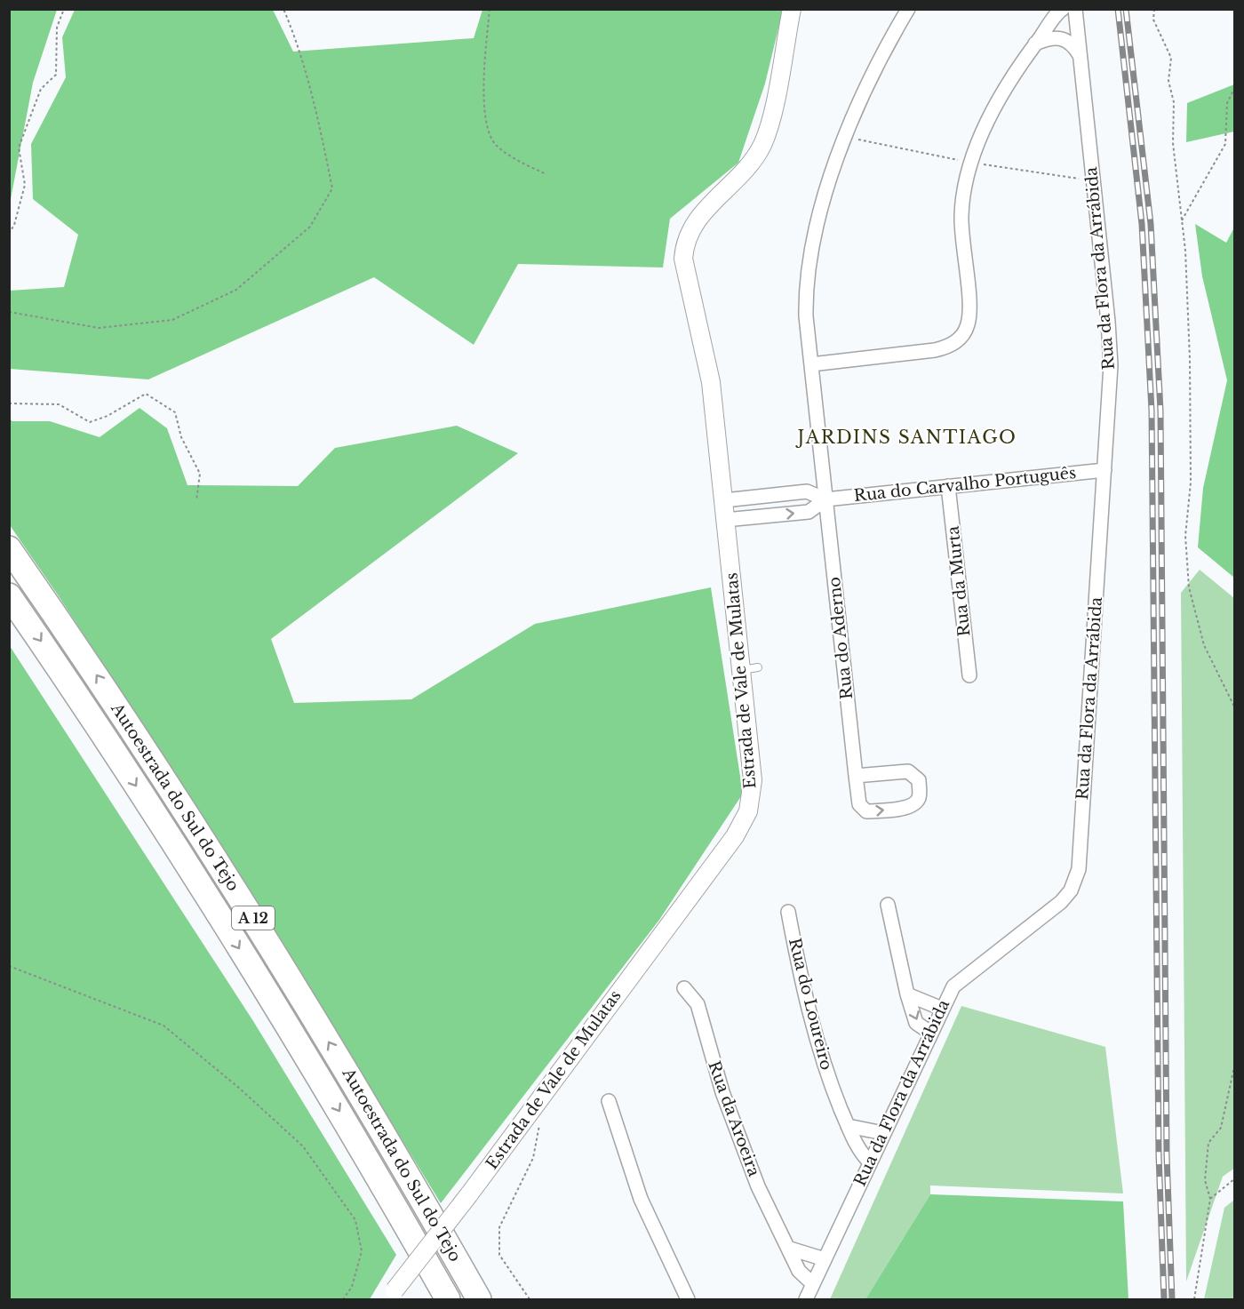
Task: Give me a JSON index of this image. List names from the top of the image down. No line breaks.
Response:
{"streets":{"highway":["Autoestrada do Sul do Tejo","A 12"],"street":["Rua da Flora da Arrábida","Rua do Carvalho Português","Rua da Murta","Rua do Aderno","Estrada de Vale de Mulatas","Rua do Loureiro","Rua da Aroeira"]},"crossings":[["Rua da Flora da Arrábida","Rua do Carvalho Português"],["Rua da Flora da Arrábida","Rua do Loureiro"],["Rua da Flora da Arrábida","Rua da Aroeira"],["Rua do Carvalho Português","Rua da Murta"],["Rua do Carvalho Português","Rua do Aderno"],["Rua do Carvalho Português","Estrada de Vale de Mulatas"]],"districts":["JARDINS SANTIAGO"]}
